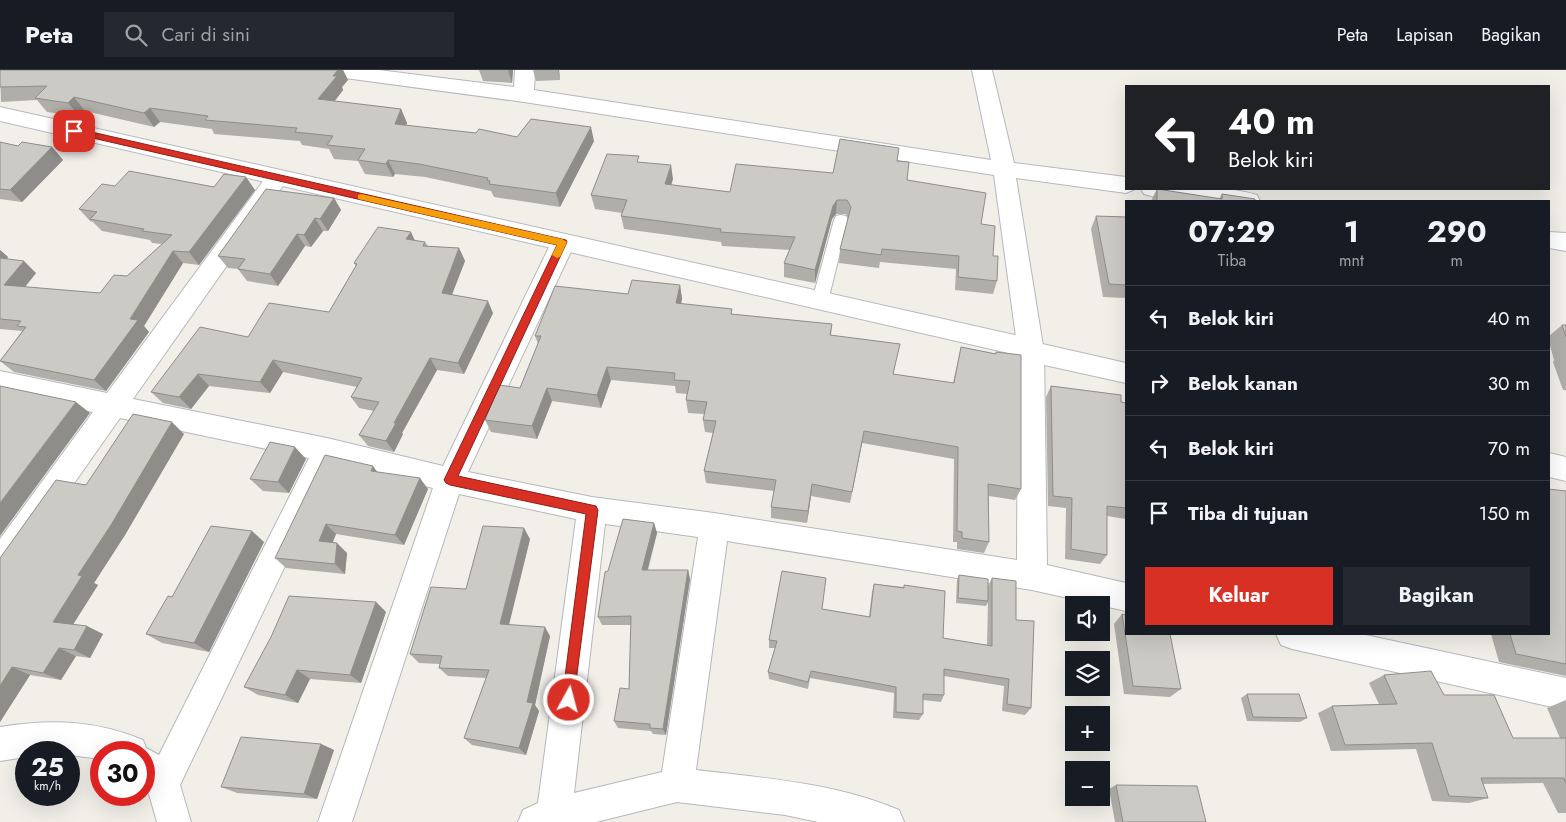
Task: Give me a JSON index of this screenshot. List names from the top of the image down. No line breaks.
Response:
{"page":{"header":"Peta","search":"Cari di sini","nav":["Peta","Lapisan","Bagikan"],"turn":["40 m","Belok kiri"],"eta":["07:29","Tiba","1","mnt","290","m"],"list":[{"name":"Belok kiri","value":"40 m"},{"name":"Belok kanan","value":"30 m"},{"name":"Belok kiri","value":"70 m"},{"name":"Tiba di tujuan","value":"150 m"}],"buttons":["Keluar","Bagikan"],"map_buttons":["+","−"],"speed":"25 km/h","limit":"30"}}
